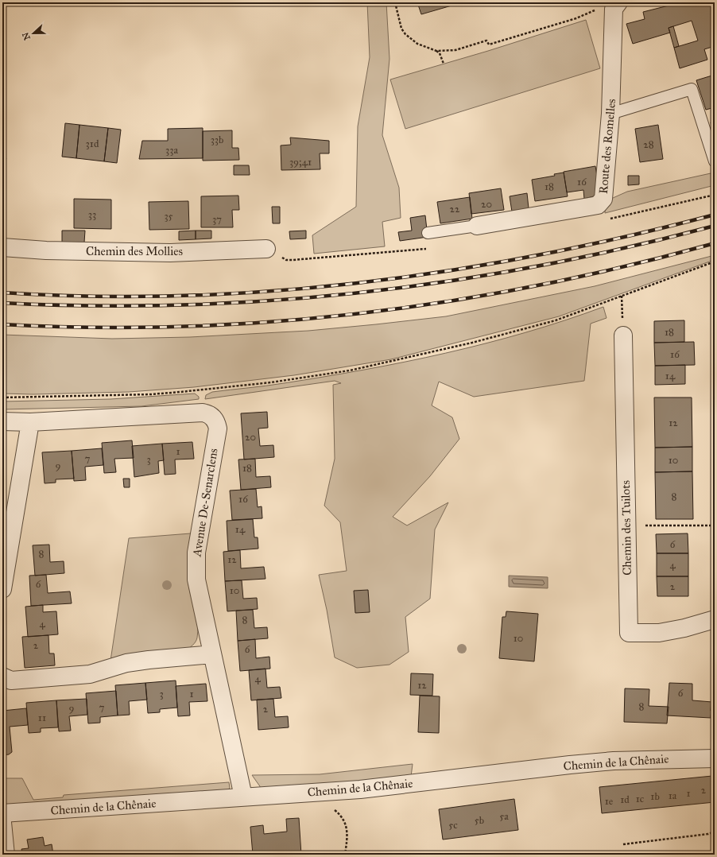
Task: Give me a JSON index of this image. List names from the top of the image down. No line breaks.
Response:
{"streets":{"street":["Route des Romelles","Chemin des Mollies","Avenue De-Senarclens","Chemin des Tuilots","Chemin de la Chênaie"]},"crossings":[["Avenue De-Senarclens","Chemin de la Chênaie"]],"house_numbers":["33b","31d","28","33a","39;41","16","18","20","22","33","35","37","18","16","14","12","20","1","7","3","10","9","18","8","16","14","6","8","12","4","6","2","10","8","4","10","2","6","4","12","6","3","1","8","7","9","2","11","2","1","1a","1b","1c","1d","1e","5a","5b","5c"],"north":"left"}
